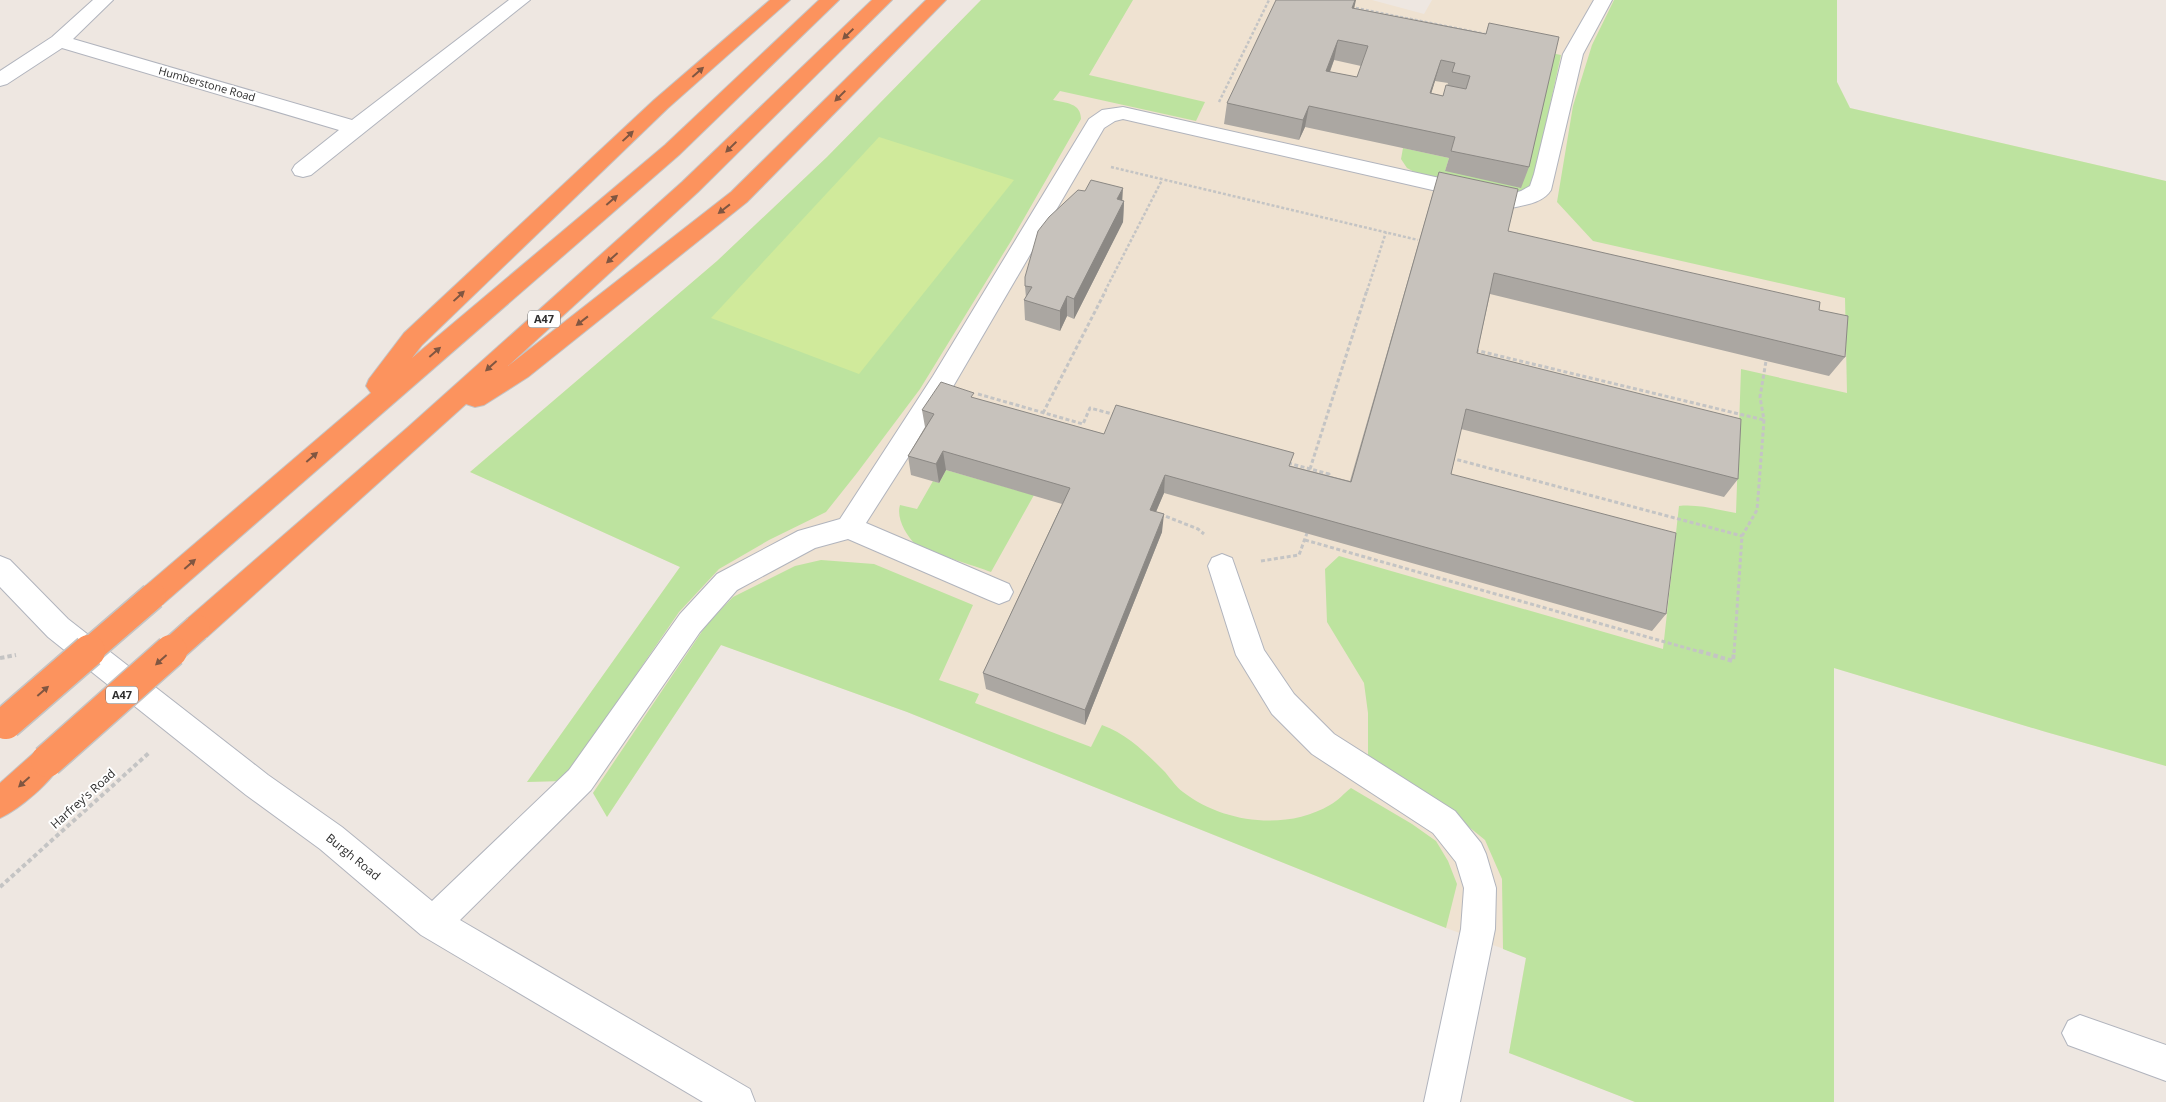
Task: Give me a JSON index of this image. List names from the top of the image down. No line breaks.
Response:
{"streets":{"highway":["A47"],"street":["Humberstone Road","Burgh Road"],"path":["Harfrey's Road"]},"crossings":[["Harfrey's Road","Burgh Road"]]}
